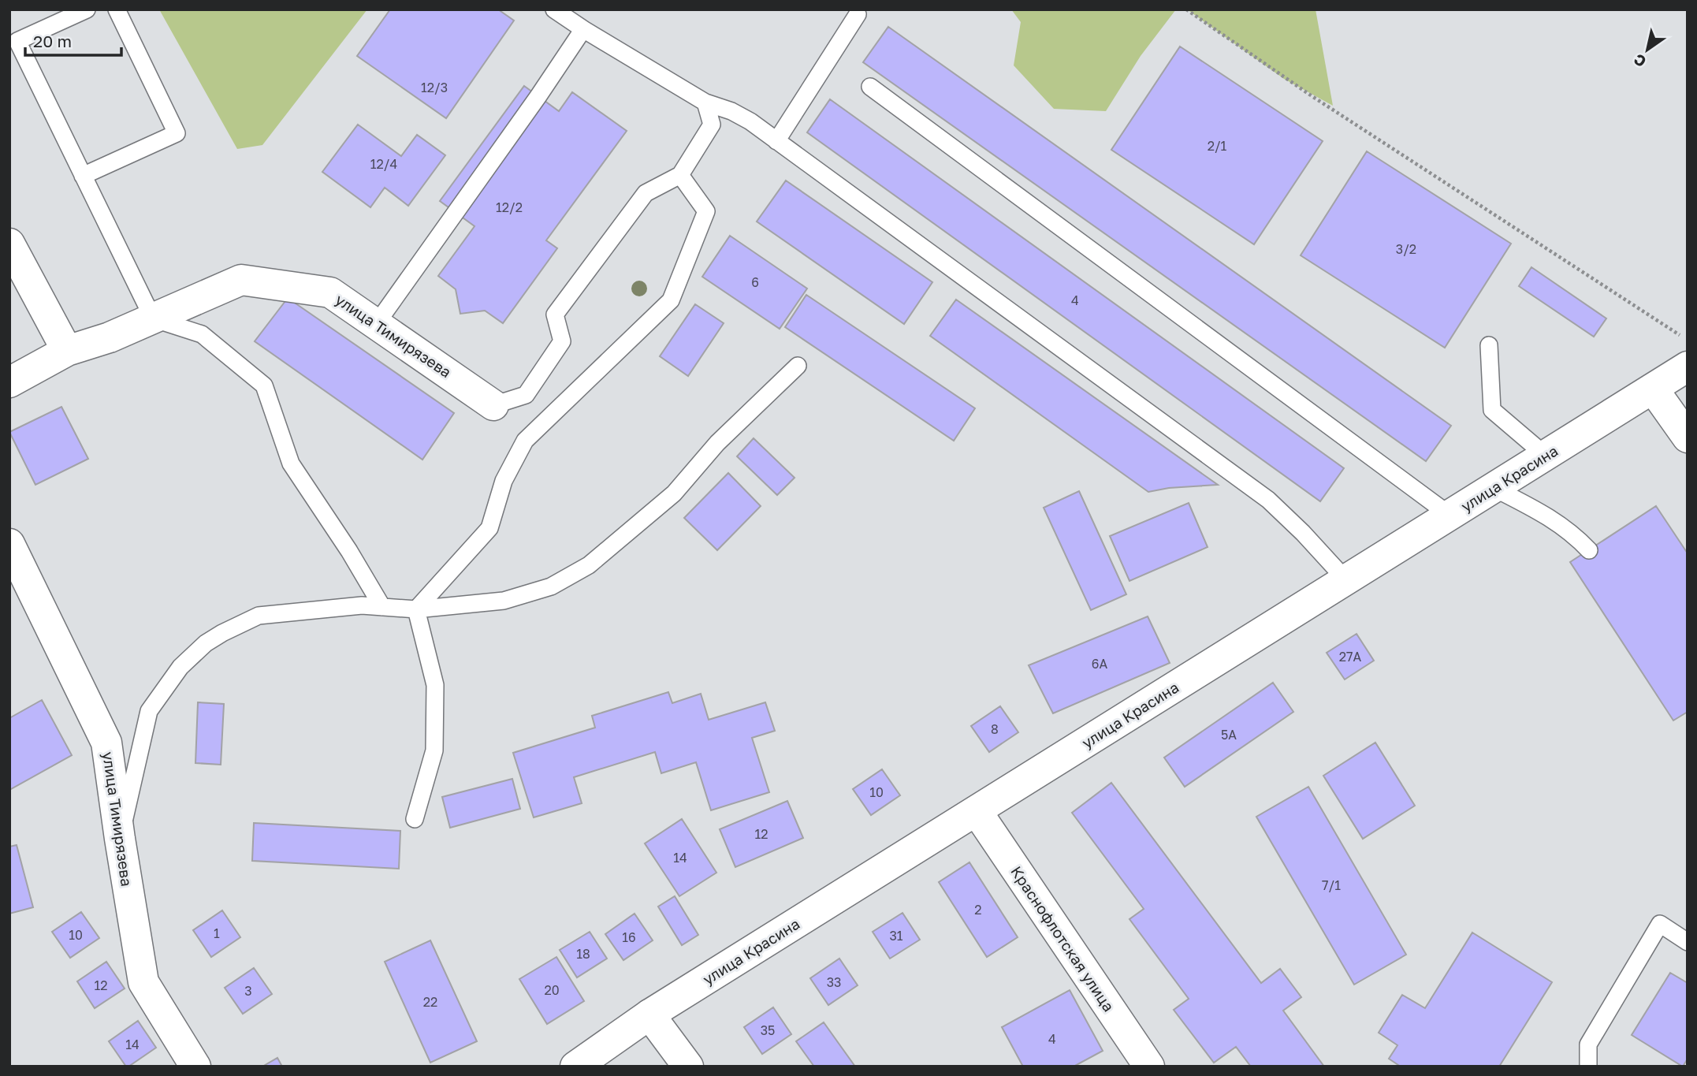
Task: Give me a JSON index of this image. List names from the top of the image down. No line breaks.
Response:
{"streets":{"street":["улица Тимирязева","улица Красина","Краснофлотская улица"]},"crossings":[["улица Красина","Краснофлотская улица"]],"house_numbers":["12/3","2/1","12/4","12/2","3/2","6","4","27А","6А","8","5А","10","12","14","7/1","2","1","10","31","16","18","33","12","20","3","22","35","4","14"],"scale_bar":"20 m","north":"bottom left"}
